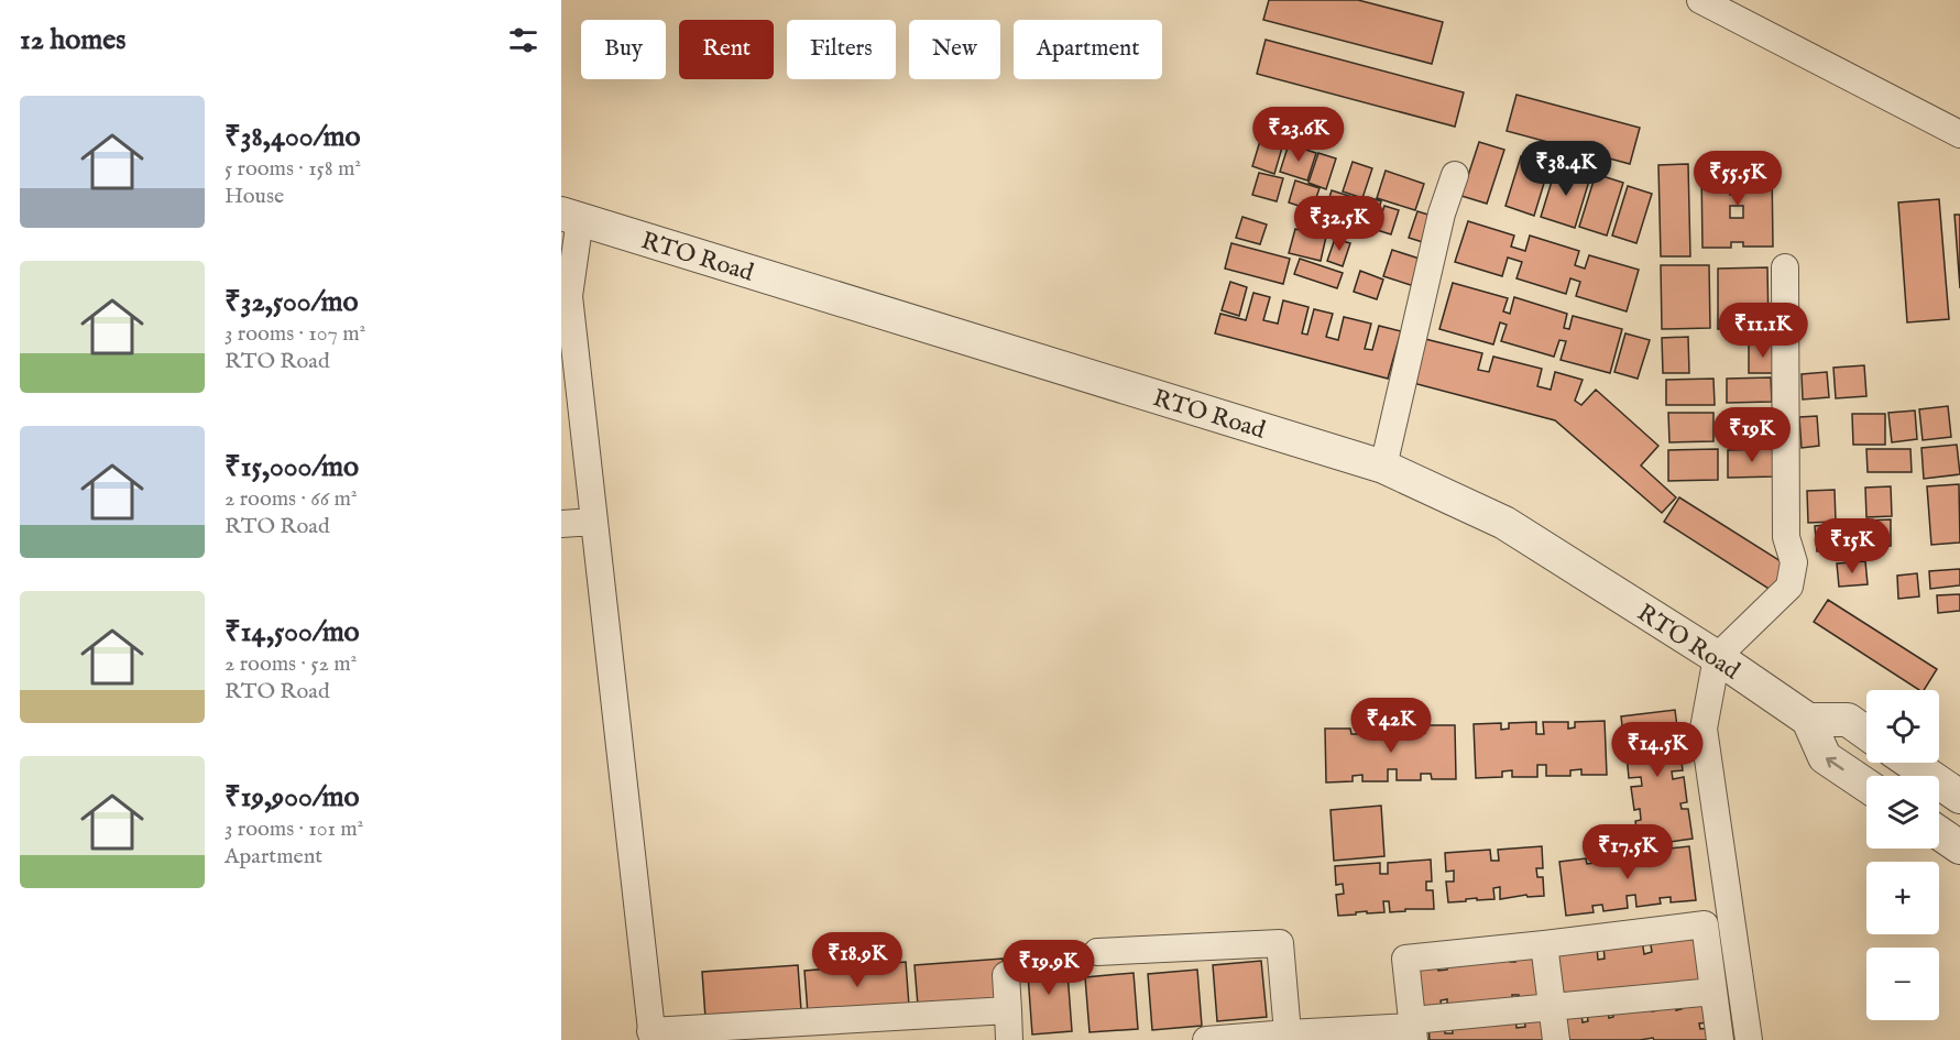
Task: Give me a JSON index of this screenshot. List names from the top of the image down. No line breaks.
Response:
{"streets":{"street":["RTO Road"]},"page":{"heading":"12 homes","chip":["Buy","Rent","Filters","New","Apartment"],"list":[{"name":"₹38,400/mo","note":"5 rooms · 158 m² · House"},{"name":"₹32,500/mo","note":"3 rooms · 107 m² · RTO Road"},{"name":"₹15,000/mo","note":"2 rooms · 66 m² · RTO Road"},{"name":"₹14,500/mo","note":"2 rooms · 52 m² · RTO Road"},{"name":"₹19,900/mo","note":"3 rooms · 101 m² · Apartment"}],"price":["₹23.6K","₹38.4K","₹55.5K","₹32.5K","₹11.1K","₹19K","₹15K","₹42K","₹14.5K","₹17.5K","₹18.9K","₹19.9K"],"map_buttons":["+","−"]}}
